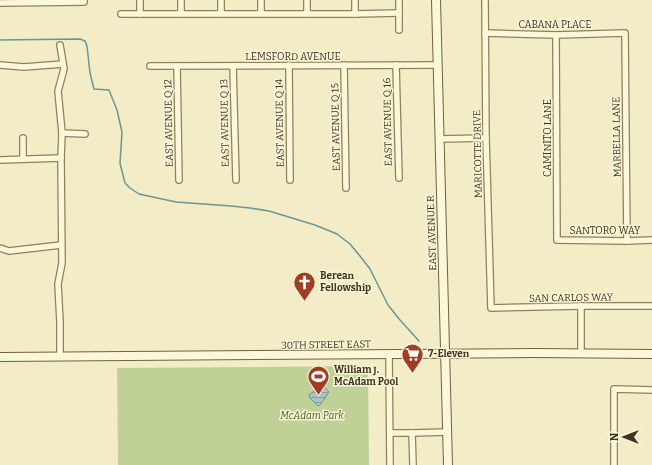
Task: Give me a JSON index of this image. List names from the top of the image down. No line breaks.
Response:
{"streets":{"street":["CABANA PLACE","LEMSFORD AVENUE","EAST AVENUE Q 16","EAST AVENUE Q 12","EAST AVENUE Q 13","EAST AVENUE Q 14","EAST AVENUE Q 15","MARBELLA LANE","CAMINITO LANE","MARICOTTE DRIVE","SANTORO WAY","EAST AVENUE R","SAN CARLOS WAY","30TH STREET EAST"]},"crossings":[["CABANA PLACE","MARBELLA LANE"],["CABANA PLACE","CAMINITO LANE"],["CABANA PLACE","MARICOTTE DRIVE"],["LEMSFORD AVENUE","EAST AVENUE Q 16"],["LEMSFORD AVENUE","EAST AVENUE Q 12"],["LEMSFORD AVENUE","EAST AVENUE Q 13"],["LEMSFORD AVENUE","EAST AVENUE Q 14"],["LEMSFORD AVENUE","EAST AVENUE Q 15"],["LEMSFORD AVENUE","EAST AVENUE R"],["MARBELLA LANE","SANTORO WAY"],["CAMINITO LANE","SANTORO WAY"],["MARICOTTE DRIVE","SAN CARLOS WAY"],["EAST AVENUE R","30TH STREET EAST"]],"parks":["McAdam Park"],"places":{"church":["Berean Fellowship"],"supermarket":["7-Eleven"],"sports":["William J. McAdam Pool"]},"north":"left"}
